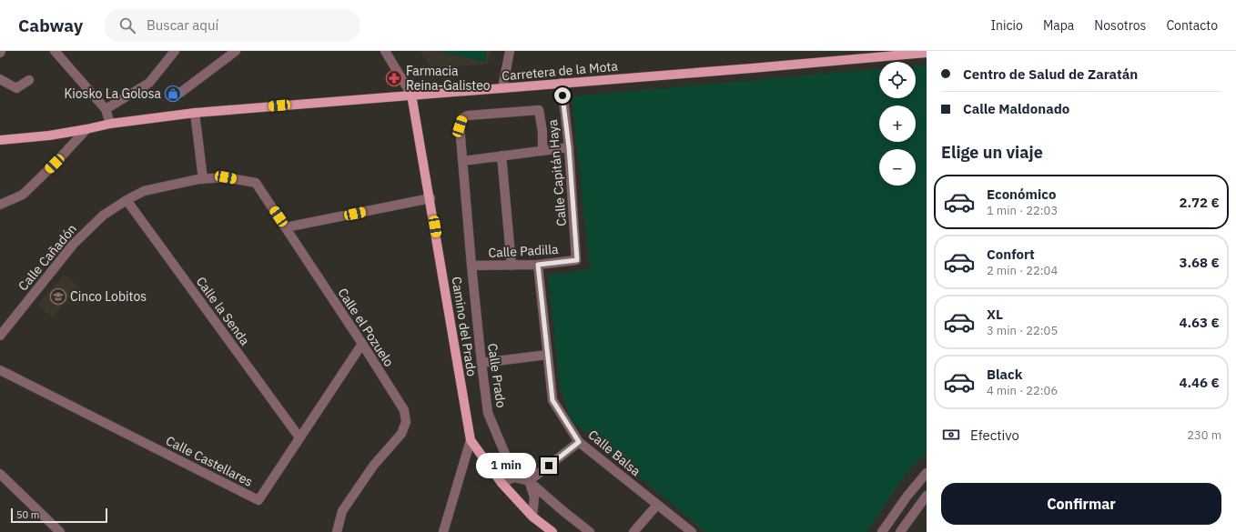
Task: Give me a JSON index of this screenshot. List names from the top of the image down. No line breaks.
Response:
{"streets":{"main road":["Carretera de la Mota","Camino del Prado"],"street":["Calle Capitán Haya","Calle Padilla","Calle Cañadón","Calle la Senda","Calle el Pozuelo","Calle Prado","Calle Balsa","Calle Castellares"]},"crossings":[["Carretera de la Mota","Calle Capitán Haya"],["Carretera de la Mota","Camino del Prado"],["Calle Capitán Haya","Calle Padilla"],["Calle Padilla","Calle Prado"],["Calle Padilla","Calle Balsa"],["Calle Cañadón","Calle la Senda"],["Calle Cañadón","Calle el Pozuelo"],["Calle la Senda","Calle Castellares"],["Calle el Pozuelo","Calle Castellares"]],"places":{"pharmacy":["Farmacia Reina-Galisteo"],"shop":["Kiosko La Golosa"],"school or university":["Cinco Lobitos"]},"scale_bar":"50 m","page":{"header":"Cabway","search":"Buscar aquí","nav":["Inicio","Mapa","Nosotros","Contacto"],"banner":["Centro de Salud de Zaratán","Calle Maldonado"],"map_buttons":["+","−"],"heading":"Elige un viaje","list":[{"name":"Económico","note":"1 min · 22:03","value":"2.72 €"},{"name":"Confort","note":"2 min · 22:04","value":"3.68 €"},{"name":"XL","note":"3 min · 22:05","value":"4.63 €"},{"name":"Black","note":"4 min · 22:06","value":"4.46 €"}],"pay":["Efectivo","230 m"],"bubble":"1 min","buttons":"Confirmar","scale":"50 m"}}
